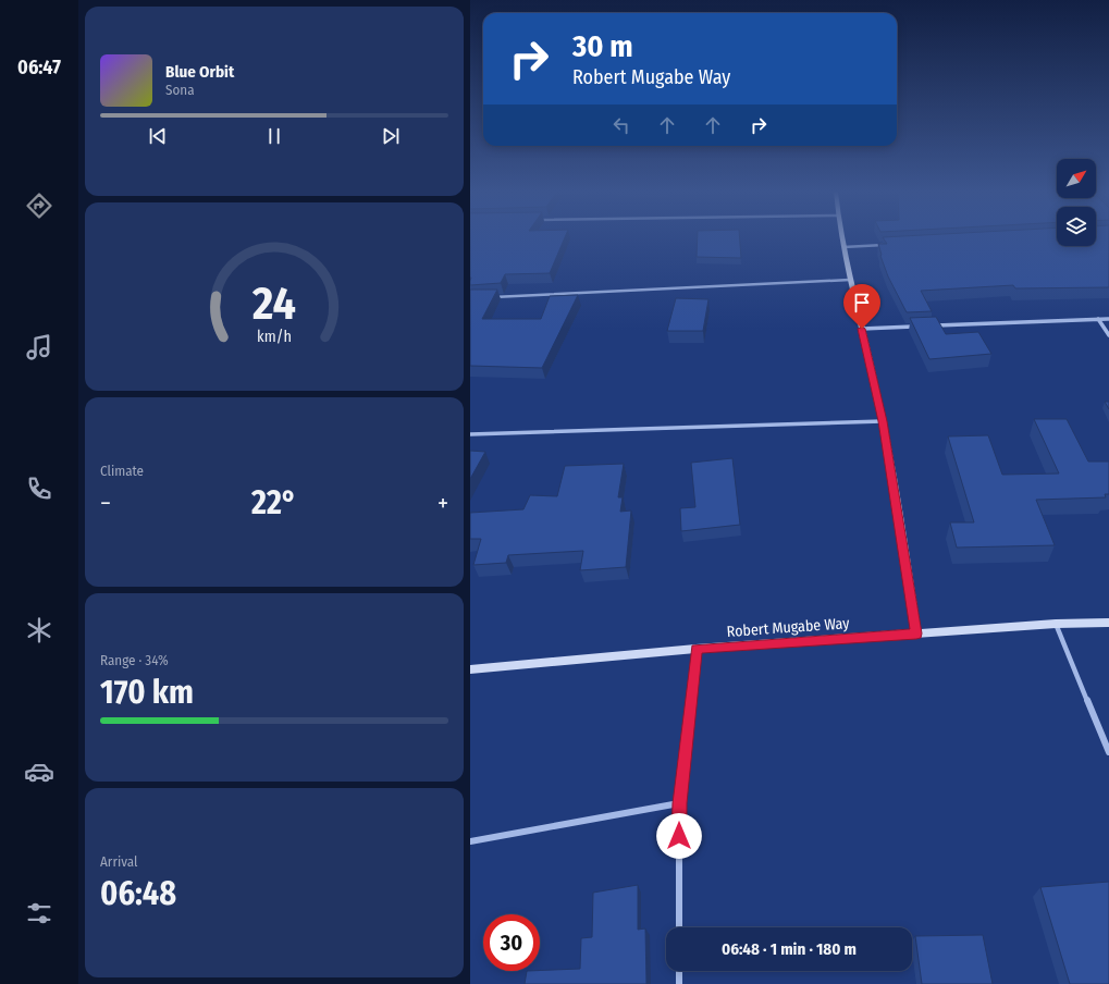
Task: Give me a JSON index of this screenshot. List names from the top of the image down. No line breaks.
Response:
{"streets":{"street":["Robert Mugabe Way"]},"north":"top right","page":{"tabs":"06:47","turn":["30 m","Robert Mugabe Way"],"song":["Blue Orbit","Sona"],"tile":["Climate",["Range · 34%","170 km"],["Arrival","06:48"]],"heat":["−","22°","+"],"limit":"30","trip":"06:48 · 1 min · 180 m","gauge":["24","km/h"]}}
